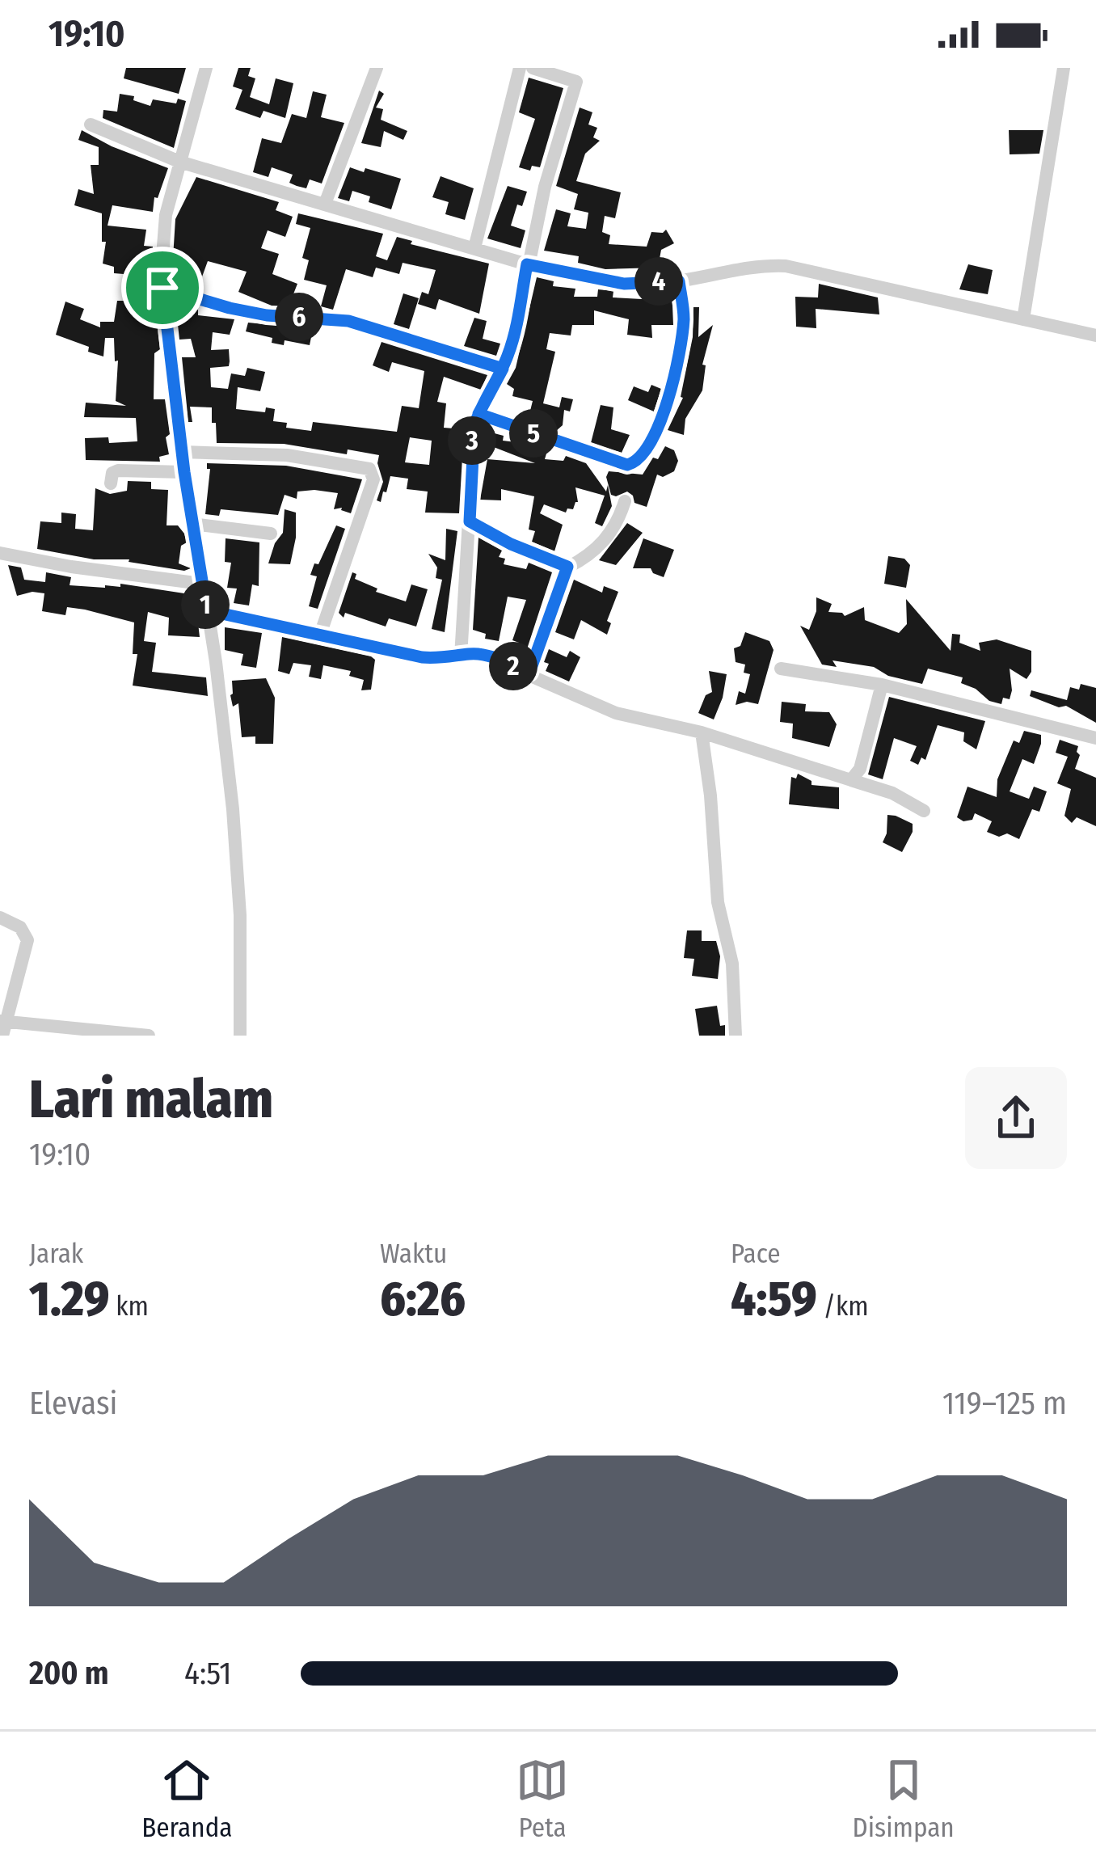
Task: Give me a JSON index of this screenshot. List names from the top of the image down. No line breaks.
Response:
{"page":{"status":"19:10","pins":["4","6","5","3","1","2"],"heading":["Lari malam","19:10"],"stats":[["Jarak","1.29 km"],["Waktu","6:26"],["Pace","4:59 /km"]],"chart":["Elevasi","119–125 m"],"list":[{"name":"200 m","note":"4:51"}],"tabs":["Beranda","Peta","Disimpan"]}}
